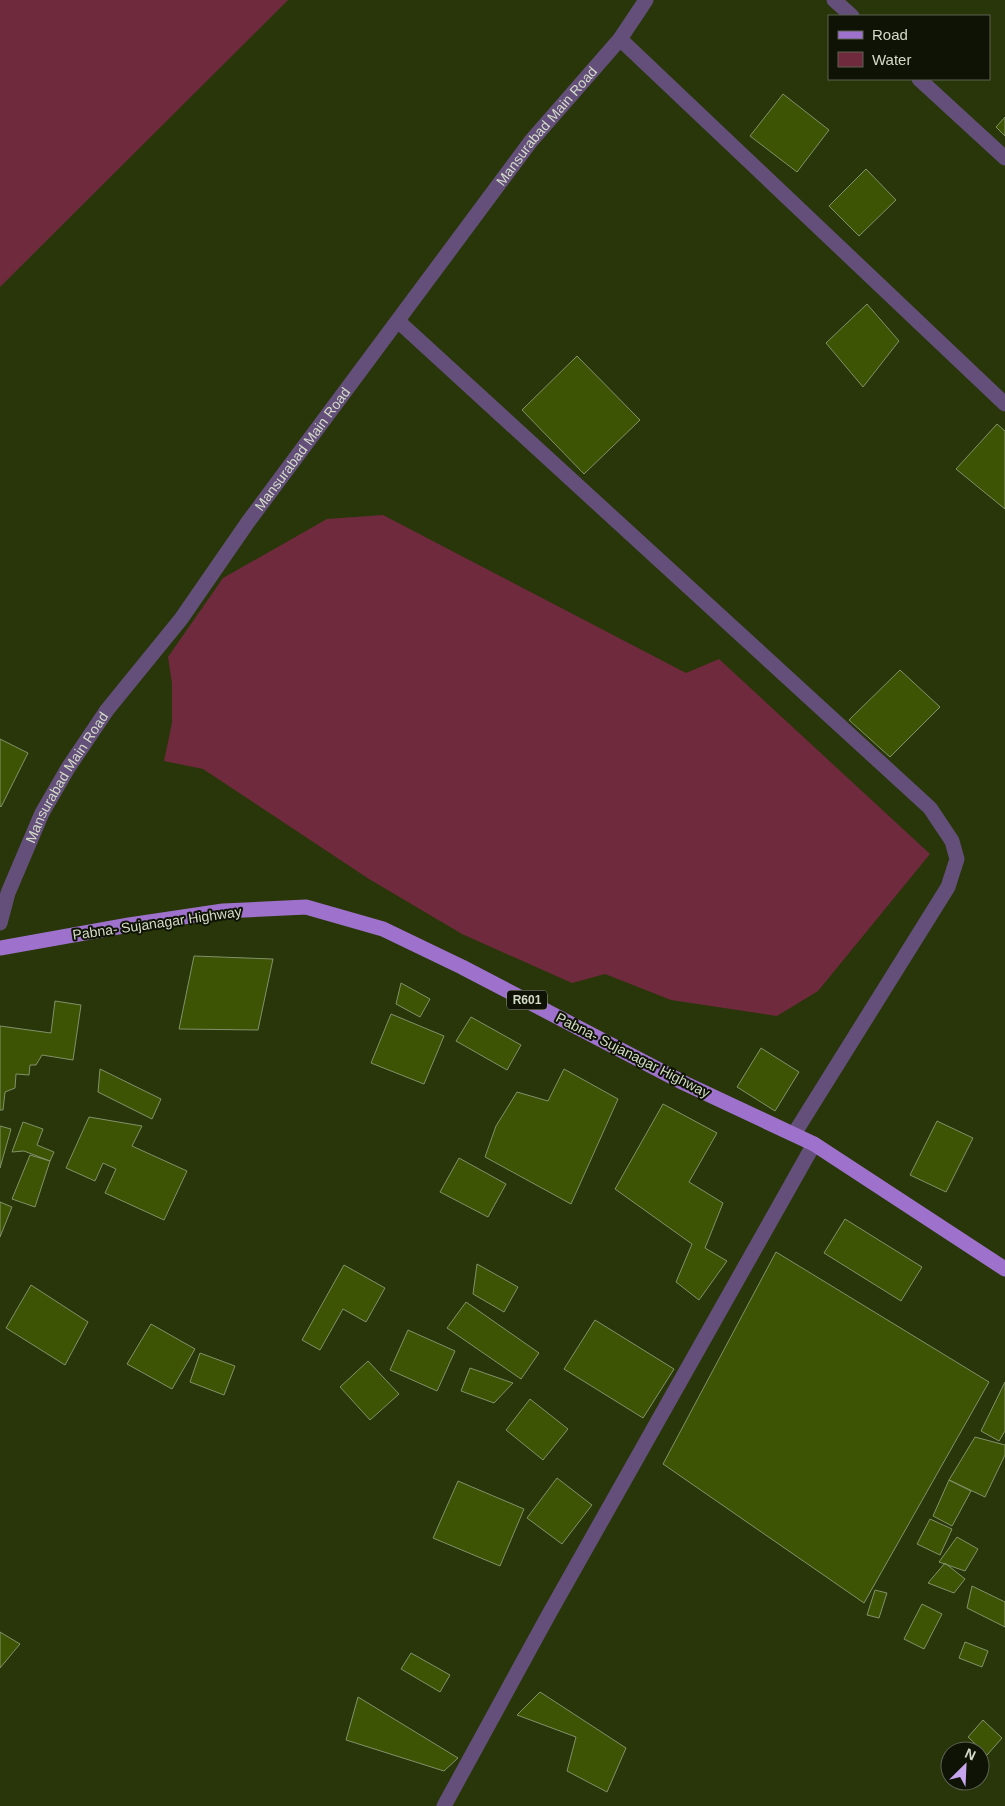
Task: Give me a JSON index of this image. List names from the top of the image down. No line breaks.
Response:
{"streets":{"main road":["Pabna- Sujanagar Highway","R601"],"street":["Mansurabad Main Road"]},"legend":["Road","Water"],"north":"top right"}
